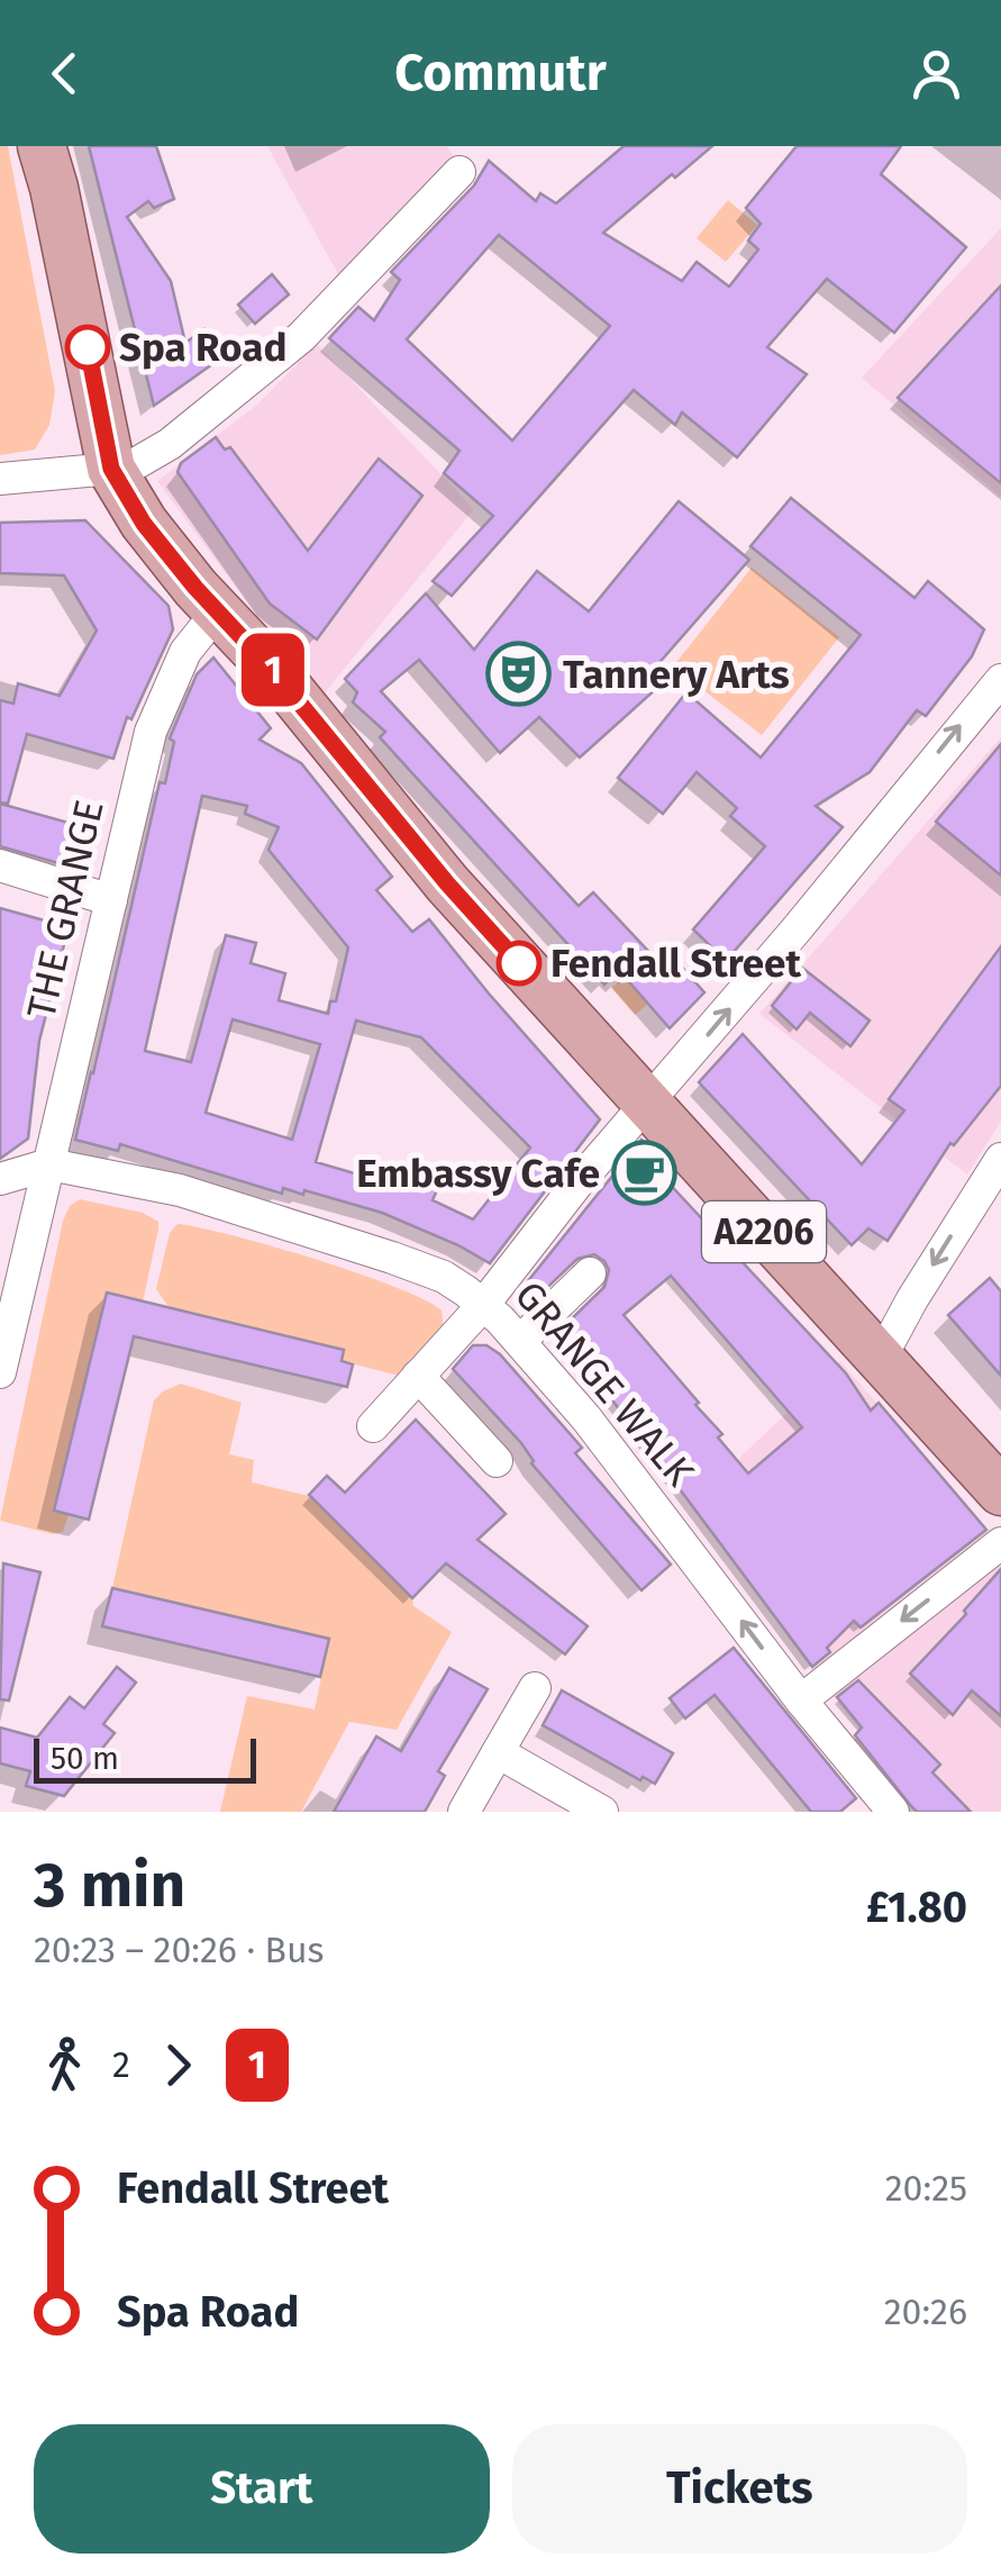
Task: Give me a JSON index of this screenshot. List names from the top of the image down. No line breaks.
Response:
{"streets":{"main road":["A2206"],"street":["THE GRANGE","GRANGE WALK"]},"crossings":[["THE GRANGE","A2206"],["THE GRANGE","GRANGE WALK"]],"places":{"other":["Spa Road","Fendall Street"],"theatre":["Tannery Arts"],"cafe":["Embassy Cafe"]},"lines":["bus line 1"],"scale_bar":"50 m","page":{"header":"Commutr","on_map":"1","scale":"50 m","heading":["3 min","20:23 – 20:26 · Bus","£1.80"],"legs":["2","1"],"list":[{"name":"Fendall Street","value":"20:25"},{"name":"Spa Road","value":"20:26"}],"buttons":["Start","Tickets"]}}
